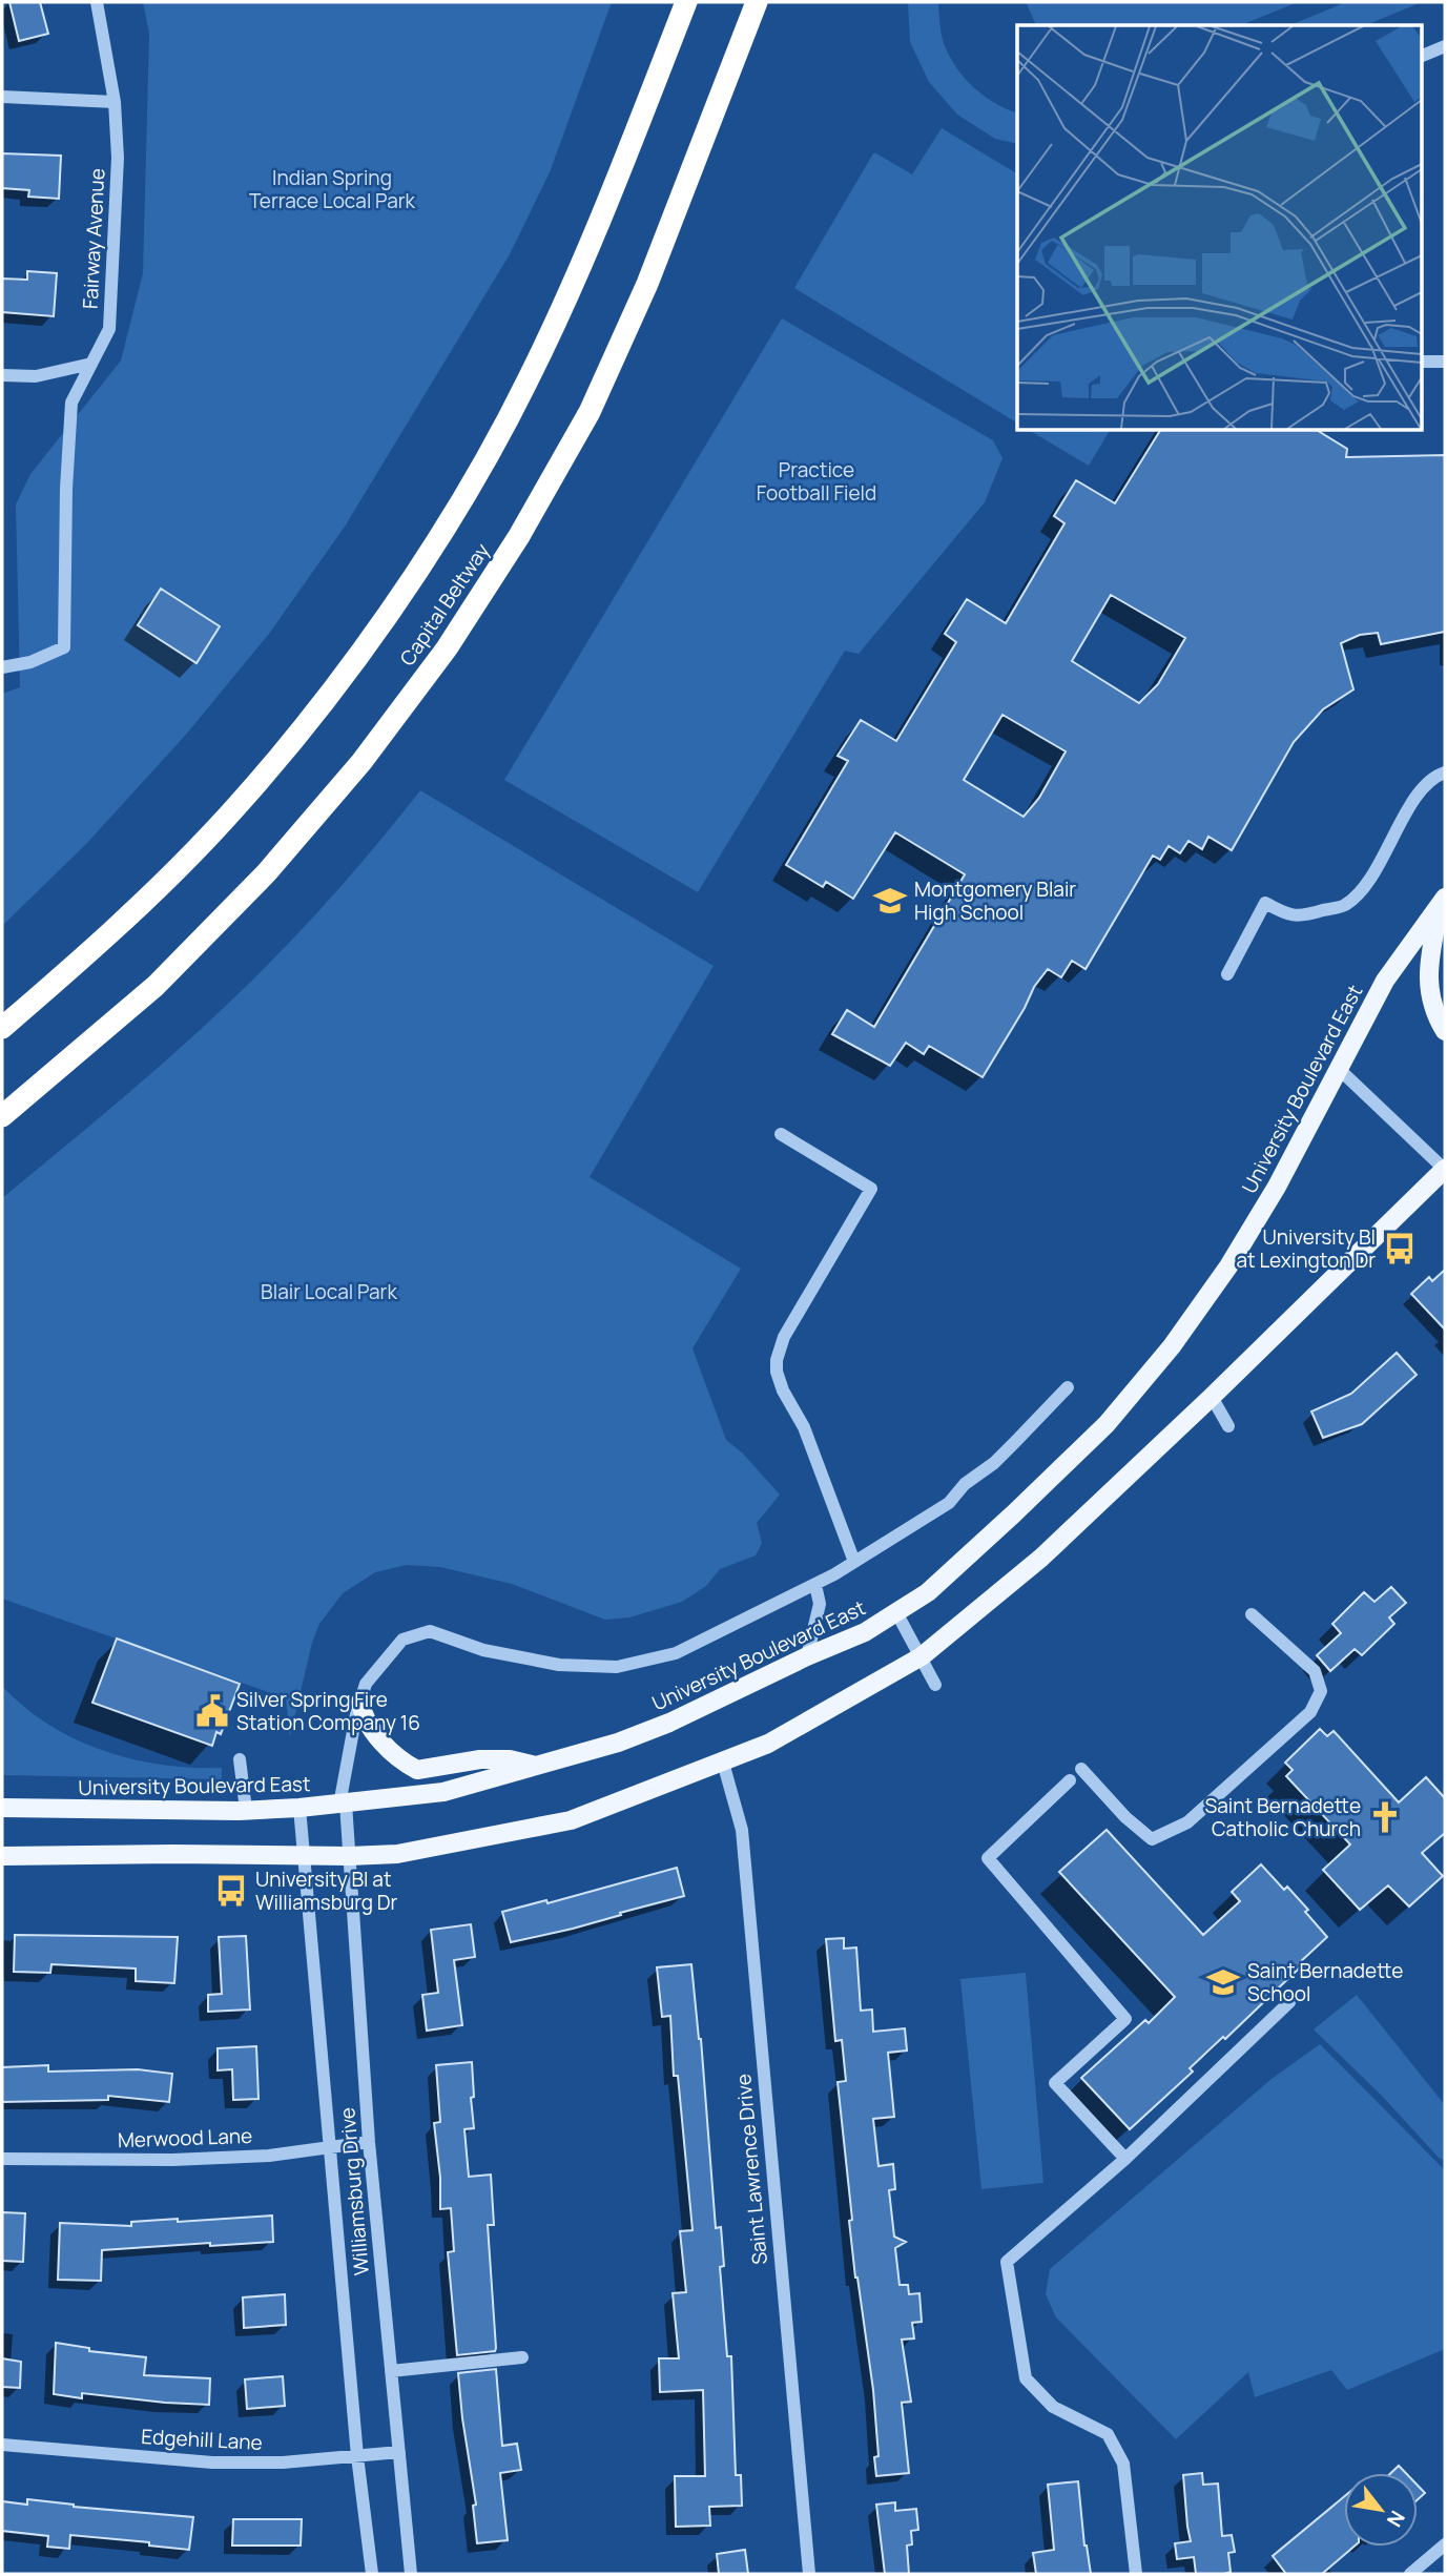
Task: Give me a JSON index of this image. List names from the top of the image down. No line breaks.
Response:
{"streets":{"highway":["Capital Beltway"],"main road":["University Boulevard East"],"street":["Fairway Avenue","Merwood Lane","Saint Lawrence Drive","Williamsburg Drive","Edgehill Lane"]},"crossings":[["University Boulevard East","Williamsburg Drive"],["Merwood Lane","Williamsburg Drive"],["Williamsburg Drive","Edgehill Lane"]],"parks":["Indian Spring Terrace Local Park","Practice Football Field","Blair Local Park"],"places":{"school or university":["Montgomery Blair High School","Saint Bernadette School"],"bus stop":["University Bl at Lexington Dr","University Bl at Williamsburg Dr"],"public building":["Silver Spring Fire Station Company 16"],"church":["Saint Bernadette Catholic Church"]},"north":"bottom right"}
